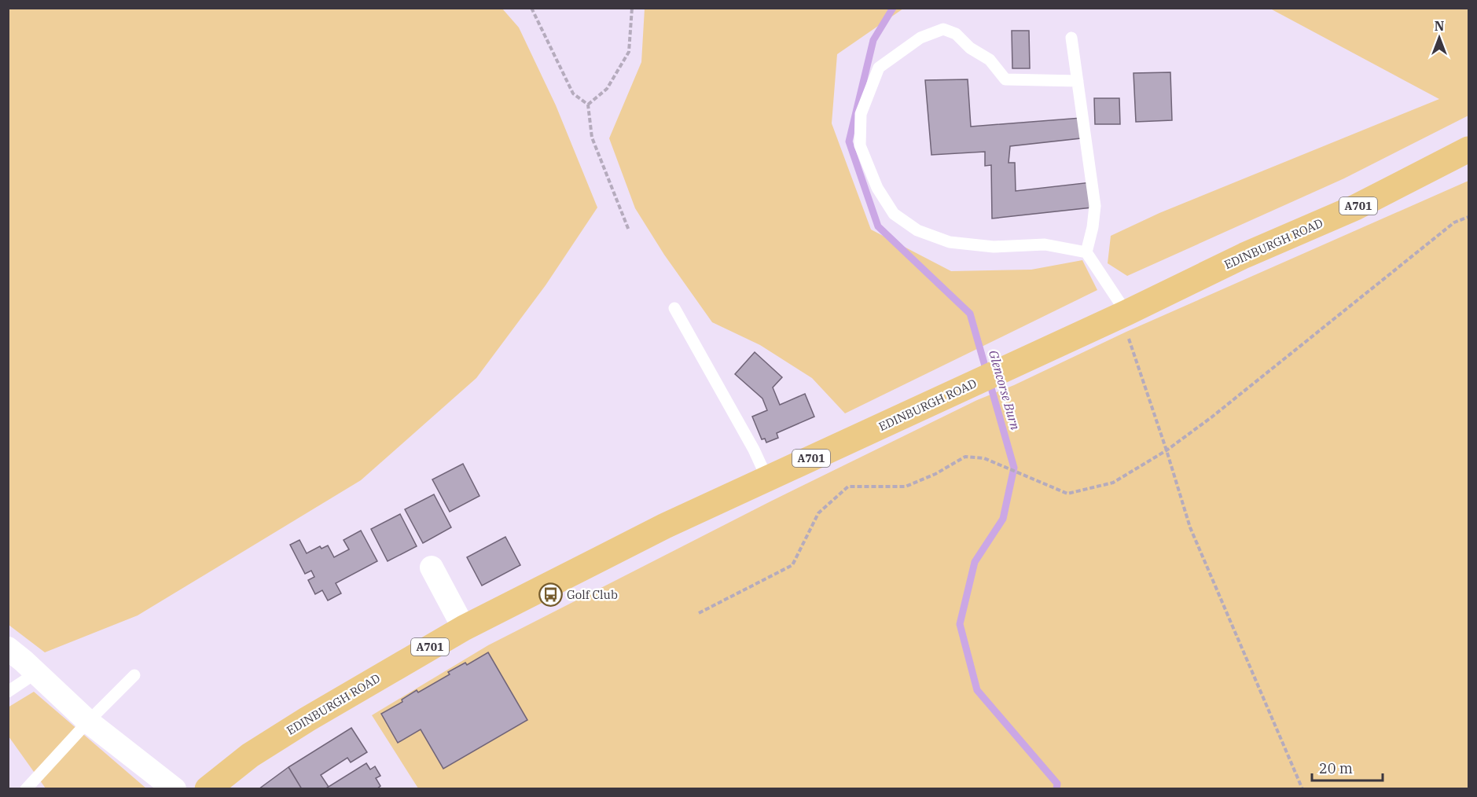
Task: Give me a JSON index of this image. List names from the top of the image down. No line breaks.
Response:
{"streets":{"main road":["A701","EDINBURGH ROAD"]},"water":["Glencorse Burn"],"places":{"bus stop":["Golf Club"]},"scale_bar":"20 m","north":"top"}
